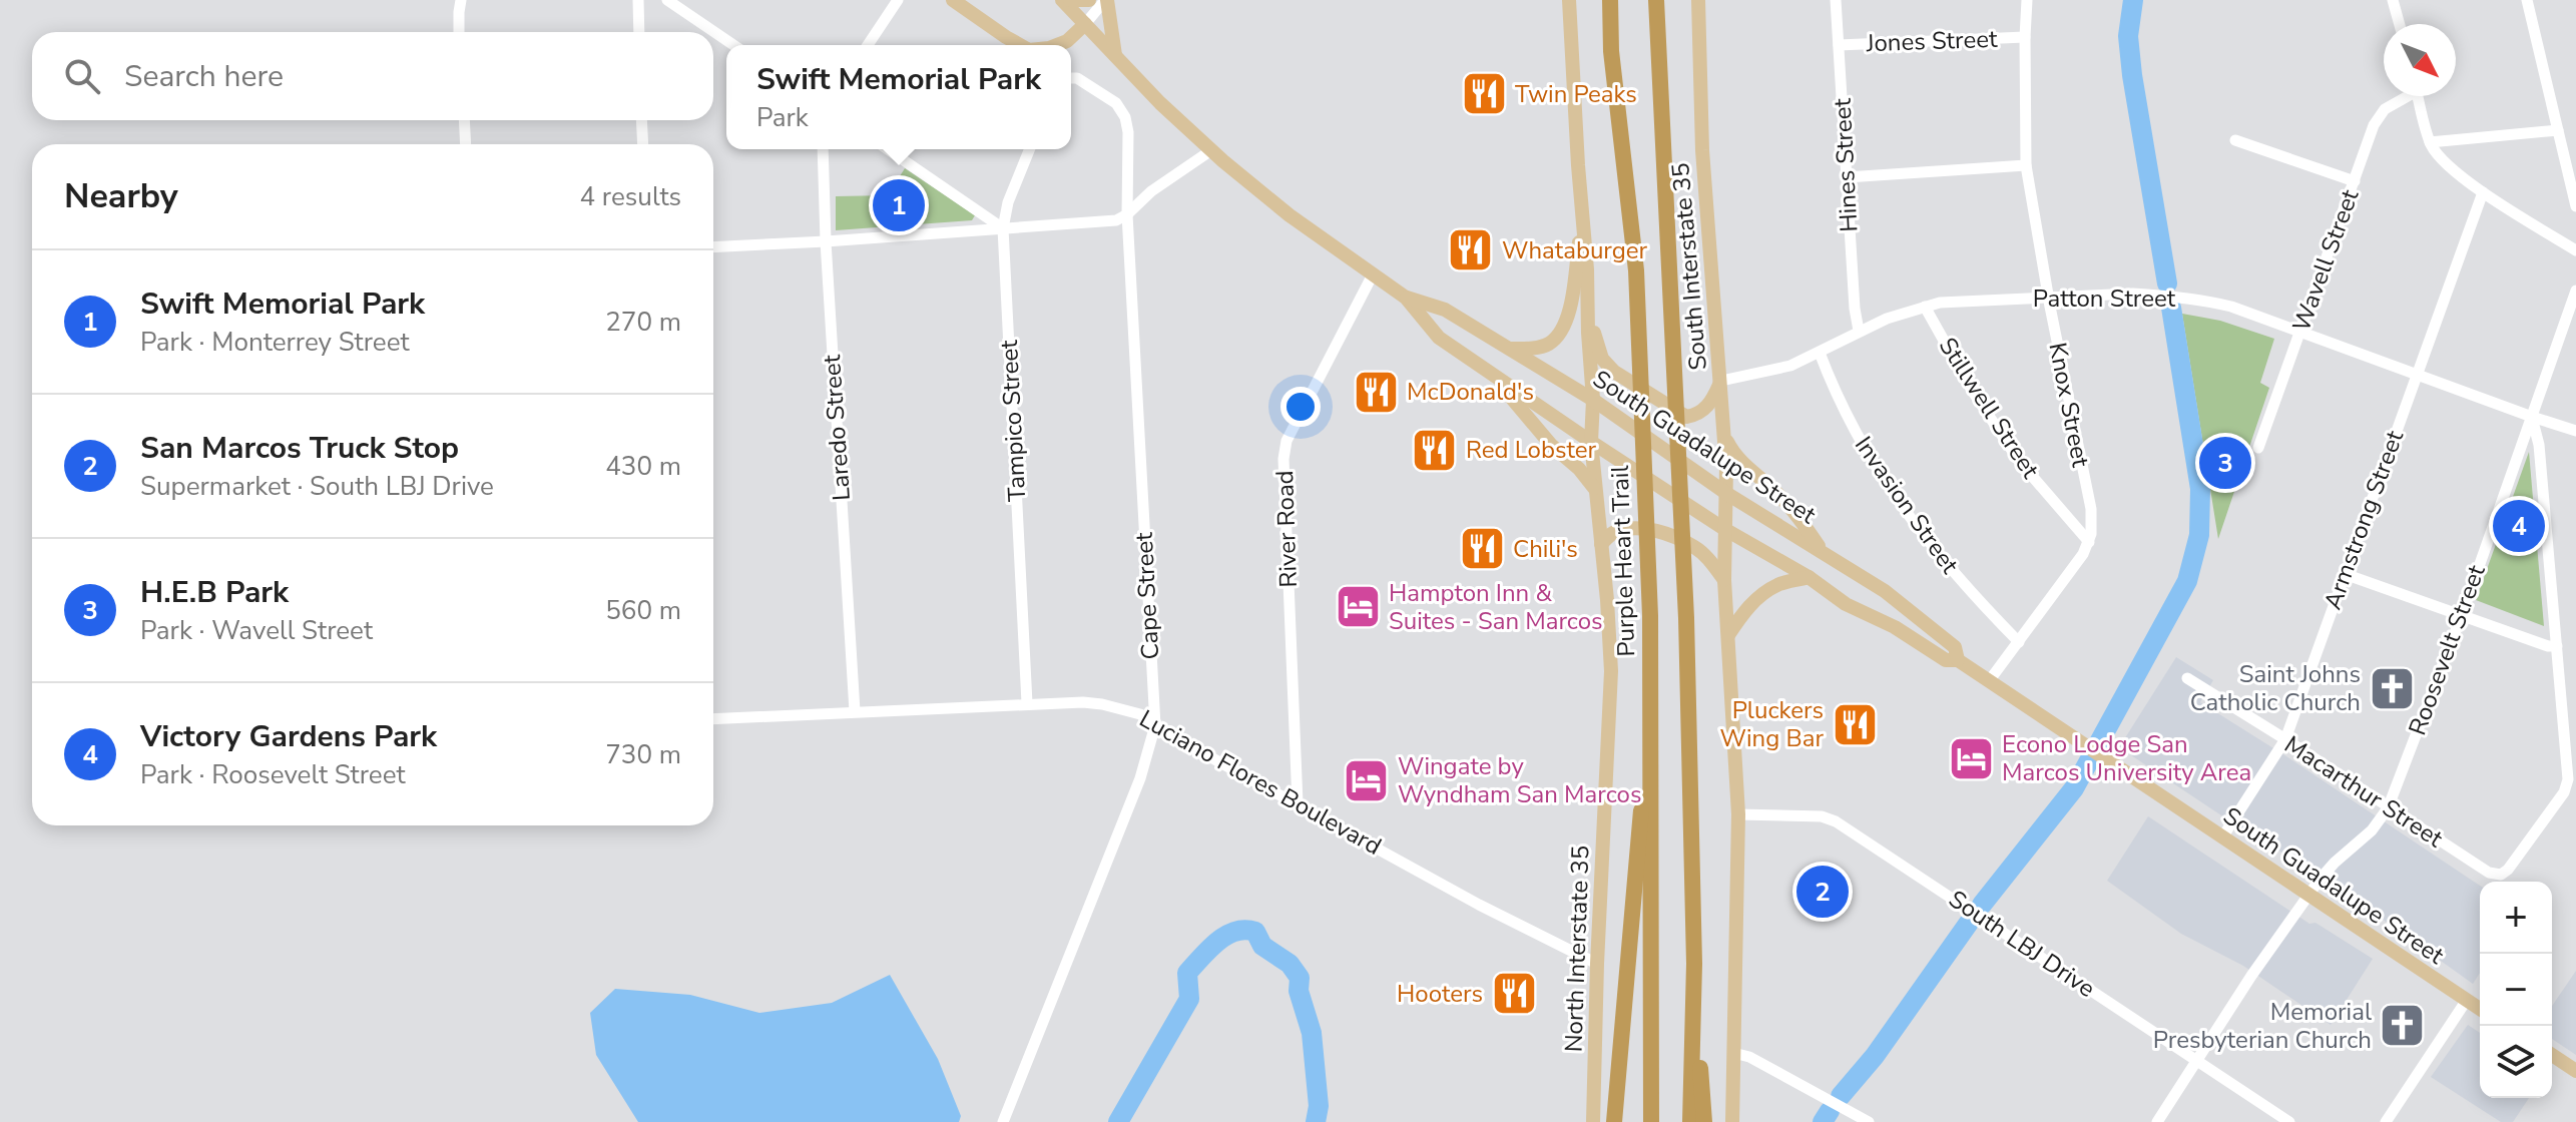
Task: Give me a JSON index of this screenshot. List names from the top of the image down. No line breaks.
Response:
{"streets":{"highway":["Purple Heart Trail"],"main road":["South Interstate 35","South Guadalupe Street","North Interstate 35"],"street":["Jones Street","Hines Street","Wavell Street","Patton Street","Knox Street","Stillwell Street","Tampico Street","Laredo Street","Invasion Street","Armstrong Street","River Road","Cape Street","Roosevelt Street","Luciano Flores Boulevard","Macarthur Street","South LBJ Drive"]},"crossings":[["Jones Street","Hines Street"],["Jones Street","Knox Street"],["Hines Street","Patton Street"],["Wavell Street","Patton Street"],["South Interstate 35","Patton Street"],["South Interstate 35","South Guadalupe Street"],["Patton Street","Knox Street"],["Patton Street","Stillwell Street"],["Patton Street","Invasion Street"],["Patton Street","Armstrong Street"],["Patton Street","Roosevelt Street"],["Knox Street","Stillwell Street"],["Tampico Street","Luciano Flores Boulevard"],["Laredo Street","Luciano Flores Boulevard"],["South Guadalupe Street","Armstrong Street"],["South Guadalupe Street","River Road"],["South Guadalupe Street","Roosevelt Street"],["South Guadalupe Street","North Interstate 35"],["Armstrong Street","Macarthur Street"],["River Road","Luciano Flores Boulevard"],["Cape Street","Luciano Flores Boulevard"],["Roosevelt Street","Macarthur Street"],["Roosevelt Street","South LBJ Drive"],["Luciano Flores Boulevard","North Interstate 35"]],"places":{"restaurant":["Twin Peaks","Whataburger","McDonald's","Red Lobster","Chili's","Pluckers Wing Bar","Hooters"],"hotel":["Hampton Inn & Suites - San Marcos","Econo Lodge San Marcos University Area","Wingate by Wyndham San Marcos"],"church":["Saint Johns Catholic Church","Memorial Presbyterian Church"]},"north":"bottom right","page":{"search":"Search here","popup":["Swift Memorial Park","Park"],"heading":["Nearby","4 results"],"pins":["1","3","4","2"],"list":[{"mark":"1","name":"Swift Memorial Park","note":"Park · Monterrey Street","value":"270 m"},{"mark":"2","name":"San Marcos Truck Stop","note":"Supermarket · South LBJ Drive","value":"430 m"},{"mark":"3","name":"H.E.B Park","note":"Park · Wavell Street","value":"560 m"},{"mark":"4","name":"Victory Gardens Park","note":"Park · Roosevelt Street","value":"730 m"}],"map_buttons":["+","−"]}}
